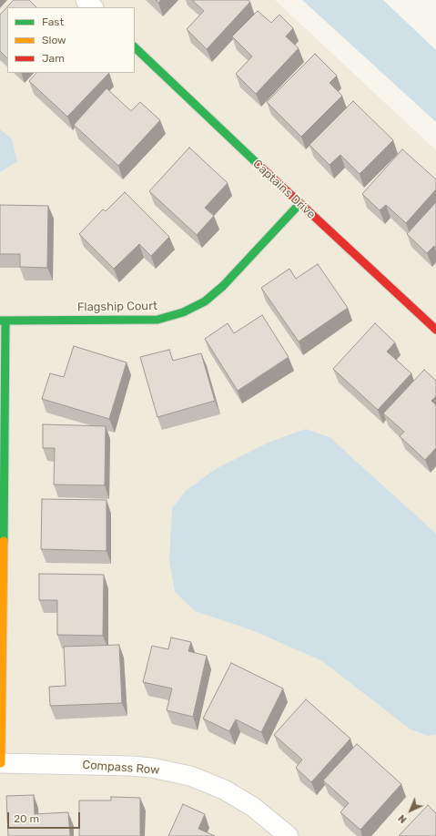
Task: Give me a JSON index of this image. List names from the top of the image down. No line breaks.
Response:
{"streets":{"street":["Captains Drive","Flagship Court","Compass Row"]},"crossings":[["Captains Drive","Flagship Court"]],"legend":["Fast","Slow","Jam"],"scale_bar":"20 m","north":"bottom left"}
